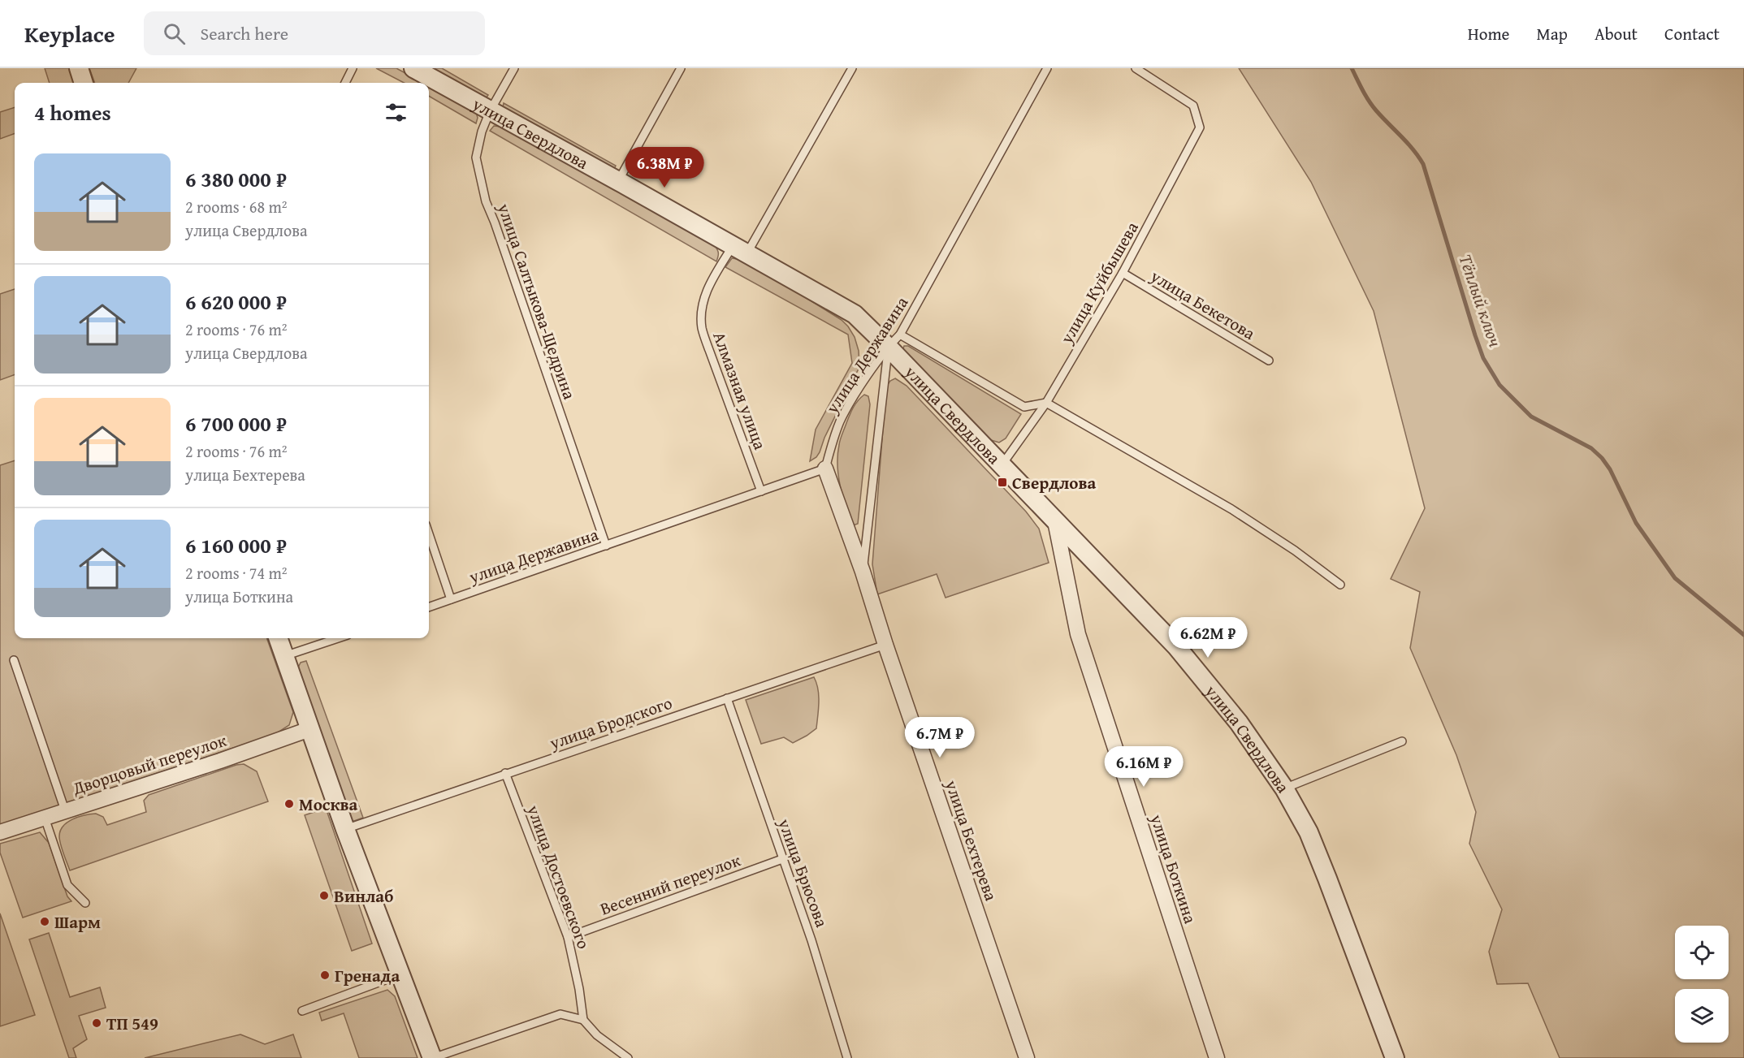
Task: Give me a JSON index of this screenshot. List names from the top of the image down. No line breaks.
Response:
{"streets":{"street":["улица Свердлова","Дворцовый переулок","улица Бехтерева","улица Боткина"],"lane":["улица Куйбышева","улица Салтыкова-Щедрина","улица Бекетова","улица Державина","Алмазная улица","улица Бродского","улица Брюсова","улица Достоевского","Весенний переулок"]},"crossings":[["улица Свердлова","улица Куйбышева"],["улица Свердлова","улица Салтыкова-Щедрина"],["улица Свердлова","улица Державина"],["улица Свердлова","Алмазная улица"],["улица Свердлова","улица Боткина"],["улица Куйбышева","улица Бекетова"],["улица Салтыкова-Щедрина","улица Державина"],["улица Державина","Алмазная улица"],["улица Державина","улица Бехтерева"],["улица Бродского","улица Бехтерева"],["улица Бродского","улица Брюсова"],["улица Бродского","улица Достоевского"],["улица Брюсова","Весенний переулок"],["улица Достоевского","Весенний переулок"]],"water":["Тёплый ключ"],"places":{"transit":["Свердлова"],"other":["Москва","Винлаб","Шарм","Гренада","ТП 549"]},"page":{"header":"Keyplace","search":"Search here","nav":["Home","Map","About","Contact"],"heading":"4 homes","list":[{"name":"6 380 000 ₽","note":"2 rooms · 68 m² · улица Свердлова"},{"name":"6 620 000 ₽","note":"2 rooms · 76 m² · улица Свердлова"},{"name":"6 700 000 ₽","note":"2 rooms · 76 m² · улица Бехтерева"},{"name":"6 160 000 ₽","note":"2 rooms · 74 m² · улица Боткина"}],"price":["6.38M ₽","6.62M ₽","6.7M ₽","6.16M ₽"]}}
